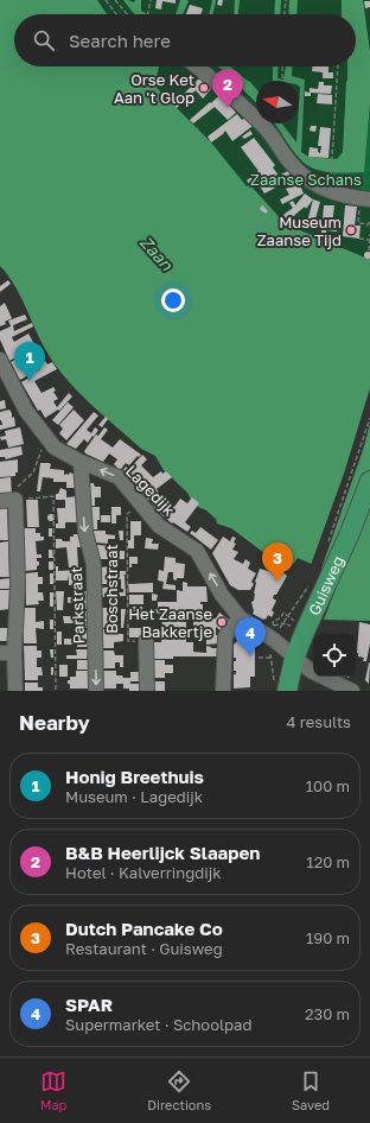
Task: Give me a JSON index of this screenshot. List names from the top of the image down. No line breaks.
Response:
{"streets":{"main road":["Guisweg"],"street":["Lagedijk","Parkstraat"],"path":["Boschstraat"]},"crossings":[["Lagedijk","Guisweg"],["Lagedijk","Boschstraat"],["Lagedijk","Parkstraat"]],"one_way":["Lagedijk"],"water":["Zaan"],"parks":["Zaanse Schans"],"places":["Orse Ket Aan 't Glop","Museum Zaanse Tijd","Het Zaanse Bakkertje"],"north":"left","page":{"search":"Search here","pins":["2","1","3","4"],"heading":["Nearby","4 results"],"list":[{"mark":"1","name":"Honig Breethuis","note":"Museum · Lagedijk","value":"100 m"},{"mark":"2","name":"B&B Heerlijck Slaapen","note":"Hotel · Kalverringdijk","value":"120 m"},{"mark":"3","name":"Dutch Pancake Co","note":"Restaurant · Guisweg","value":"190 m"},{"mark":"4","name":"SPAR","note":"Supermarket · Schoolpad","value":"230 m"}],"nav":["Map","Directions","Saved"]}}
